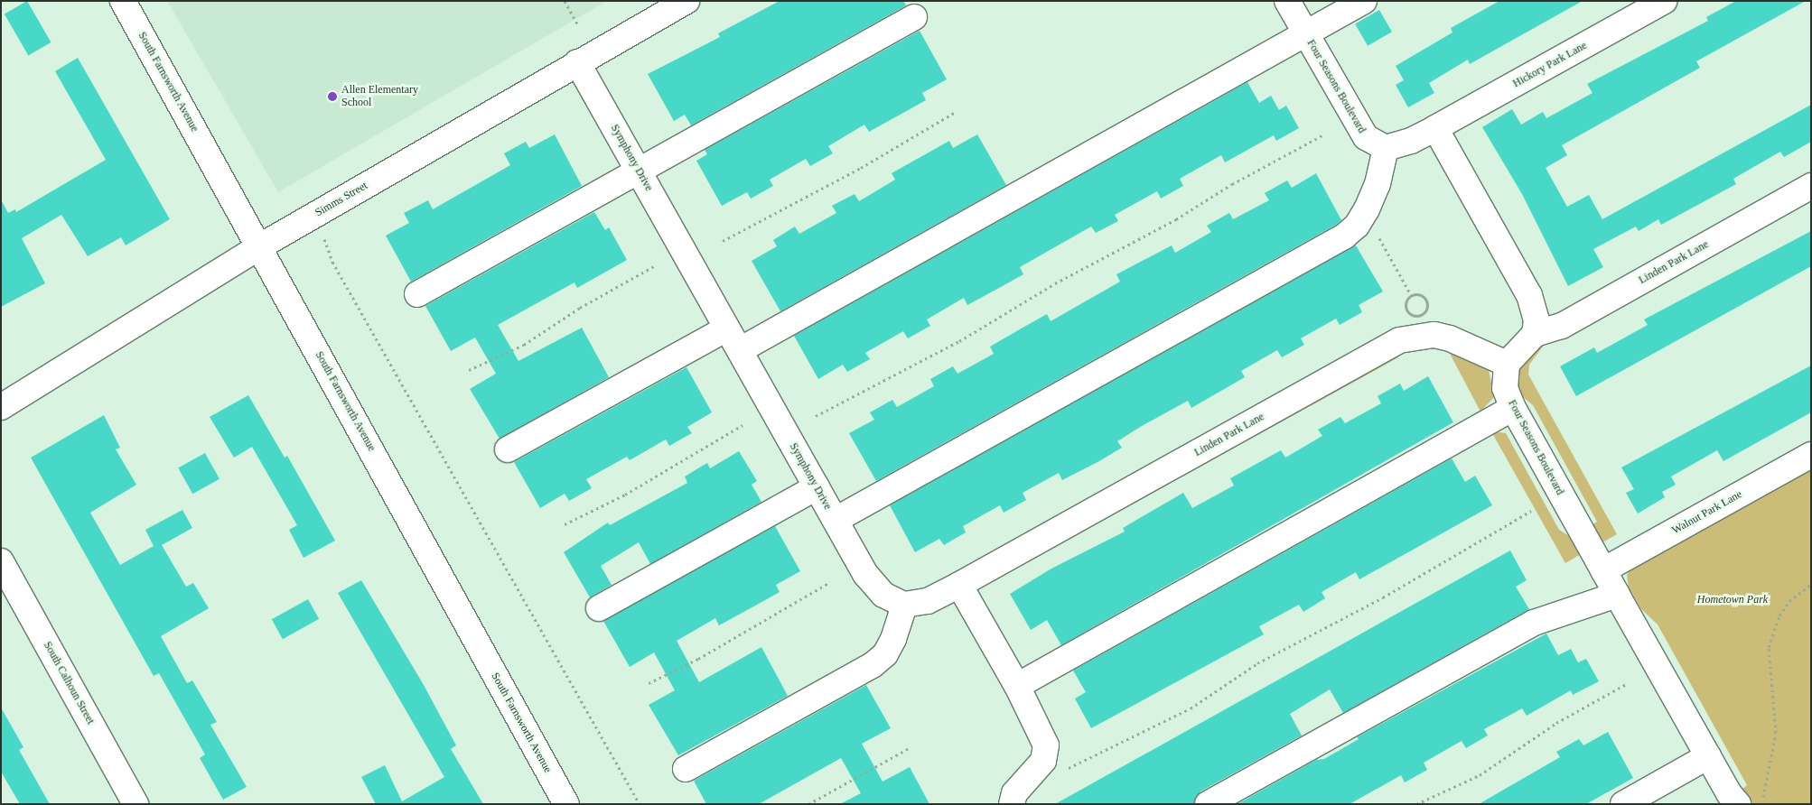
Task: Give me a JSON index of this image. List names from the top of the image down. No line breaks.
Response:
{"streets":{"street":["Hickory Park Lane","South Farnsworth Avenue","Four Seasons Boulevard","Symphony Drive","Simms Street","Linden Park Lane","Walnut Park Lane","South Calhoun Street"]},"crossings":[["South Farnsworth Avenue","Simms Street"],["Four Seasons Boulevard","Linden Park Lane"],["Four Seasons Boulevard","Walnut Park Lane"],["Symphony Drive","Simms Street"]],"parks":["Hometown Park"],"places":["Allen Elementary School"]}
